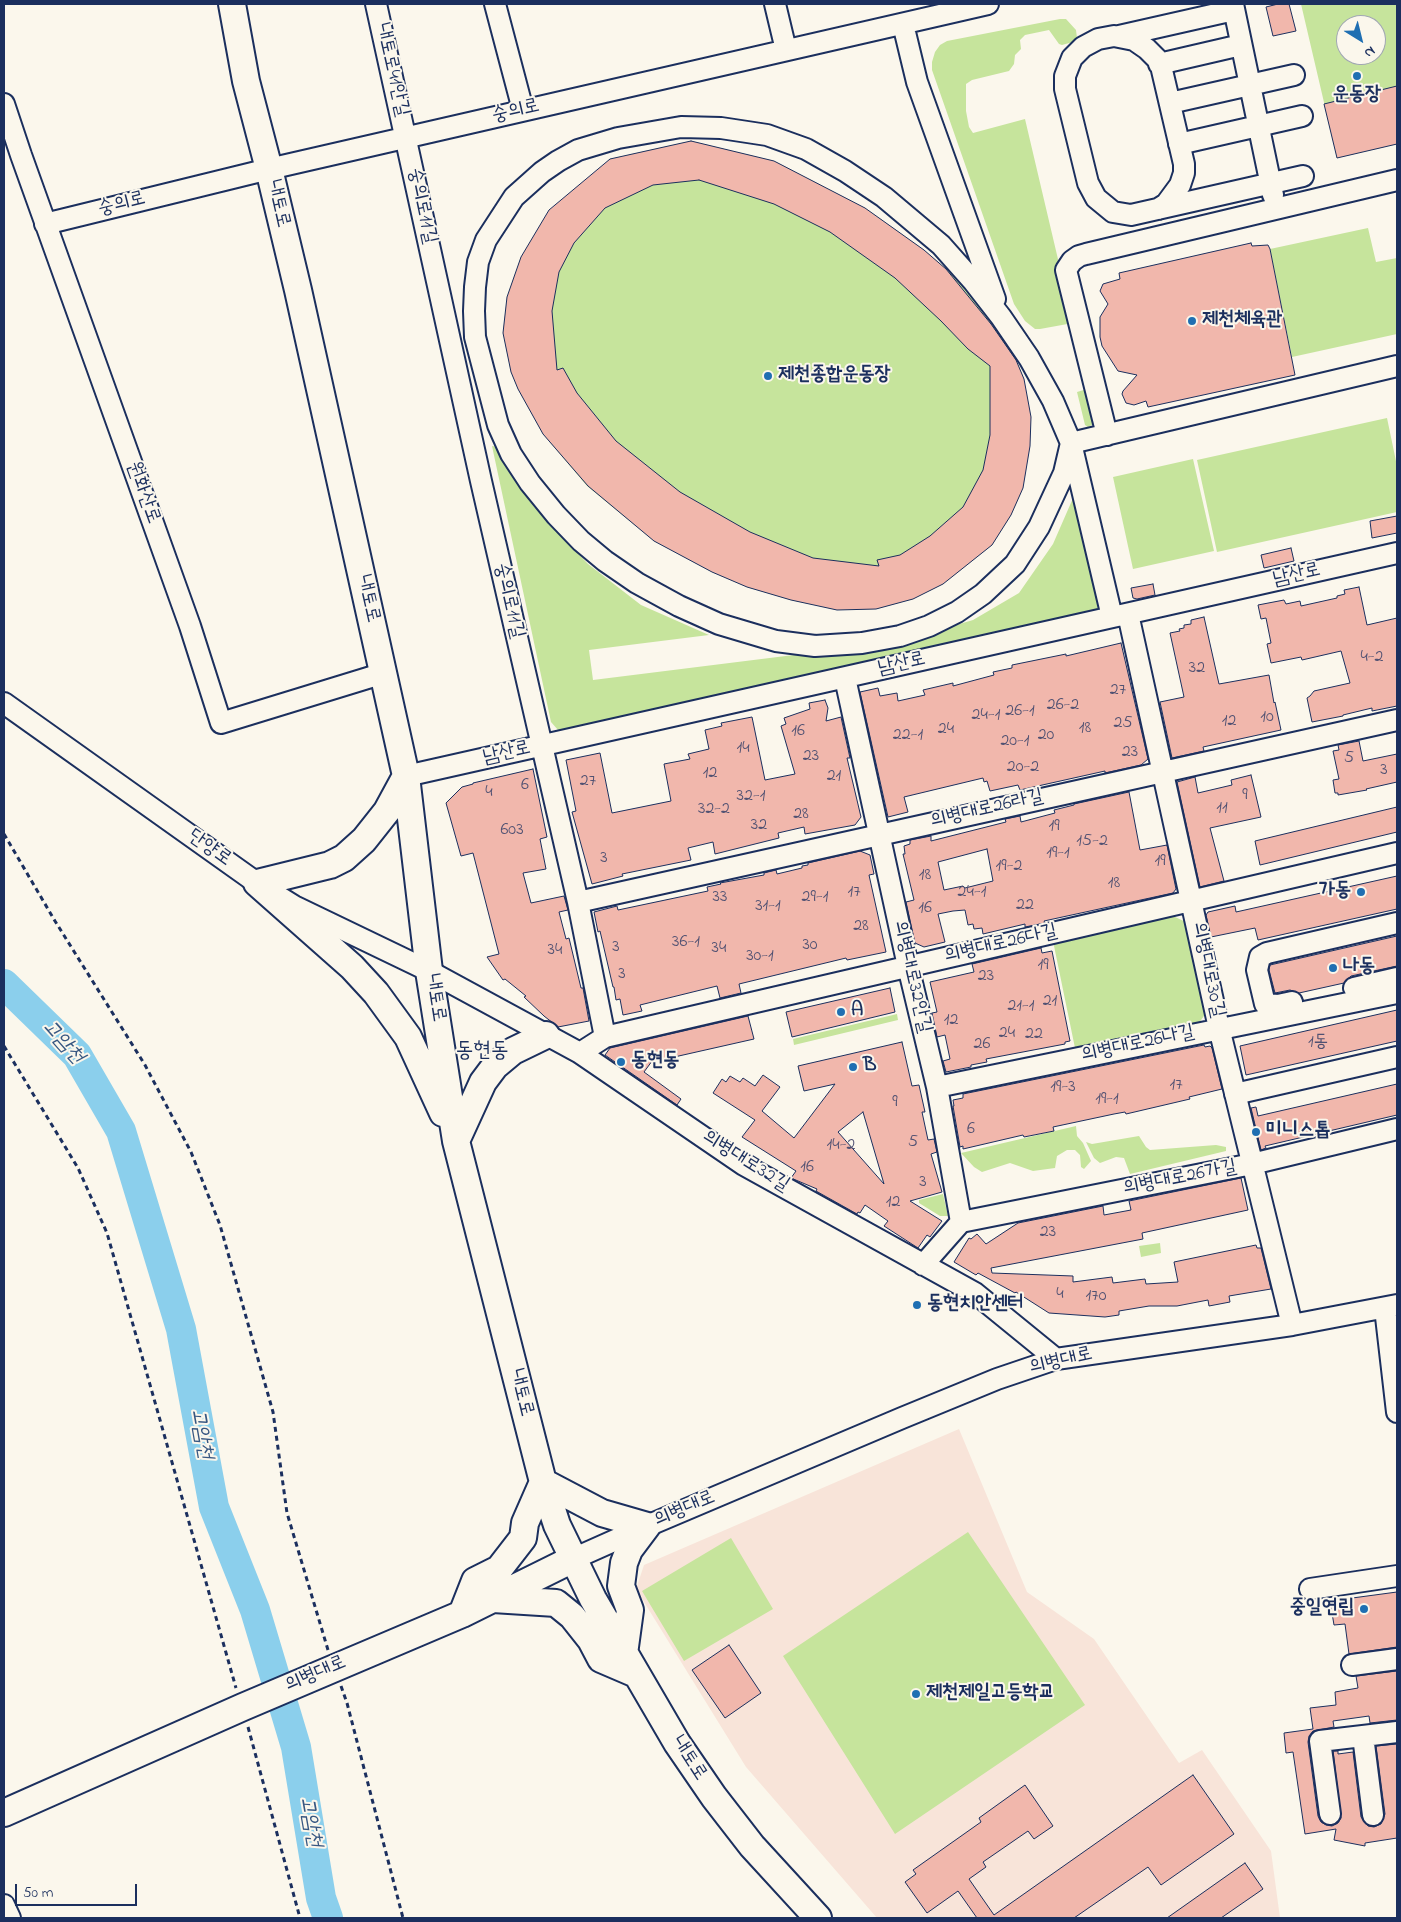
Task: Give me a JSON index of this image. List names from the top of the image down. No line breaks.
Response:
{"streets":{"main road":["내토로","의병대로"],"street":["내토로41안길","숭의로","숭의로11길","원화산로","남산로","의병대로26라길","단양로","의병대로26다길","의병대로30길","의병대로32안길","의병대로26나길","의병대로32길","의병대로26가길"]},"crossings":[["내토로41안길","숭의로"],["내토로41안길","숭의로11길"],["숭의로","내토로"],["숭의로","숭의로11길"],["숭의로","원화산로"],["내토로","원화산로"],["내토로","남산로"],["내토로","단양로"],["내토로","의병대로32길"],["내토로","의병대로"],["숭의로11길","남산로"],["숭의로11길","의병대로26라길"],["숭의로11길","의병대로26다길"],["남산로","의병대로30길"],["남산로","의병대로32안길"],["의병대로26라길","의병대로30길"],["의병대로26라길","의병대로32안길"],["단양로","의병대로32길"],["의병대로26다길","의병대로30길"],["의병대로26다길","의병대로32안길"],["의병대로30길","의병대로26나길"],["의병대로30길","의병대로26가길"],["의병대로30길","의병대로"],["의병대로32안길","의병대로26나길"],["의병대로32안길","의병대로26가길"],["의병대로32길","의병대로"]],"districts":["동현동"],"water":["고암천"],"places":["운동장","제천체육관","제천종합운동장","가동","나동","A","동현동","B","미니스톱","동현치안센터","중일연립","제천제일고등학교"],"house_numbers":["4-2","32","27","26-2","26-1","24-1","10","12","25","18","24","16","22-1","20","20-1","14","23","23","5","20-2","3","12","21","27","6","4","9","32-1","11","32-2","28","32","19","603","15-2","19-1","3","19","19-2","18","18","17","24-1","33","29-1","22","31-1","16","28","36-1","30","3","34","34","30-1","19","3","23","21","21-1","12","24","22","1동","26","17","19-3","19-1","9","6","5","14-2","16","3","12","23","4","170"],"scale_bar":"50 m","north":"bottom right"}
